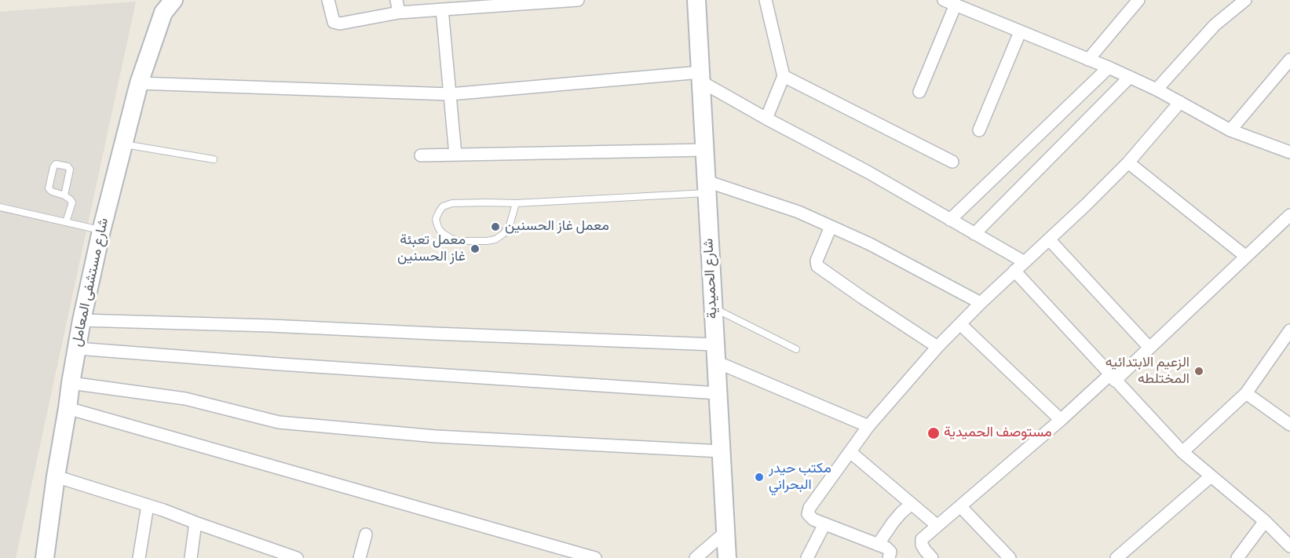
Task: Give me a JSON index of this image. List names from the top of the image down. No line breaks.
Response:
{"streets":{"main road":["شارع الحميدية","شارع مستشفى المعامل"]},"places":["معمل غاز الحسنين","معمل تعبئة غاز الحسنين","الزعيم الابتدائيه المختلطه","مستوصف الحميدية","مكتب حيدر البحراني"]}
